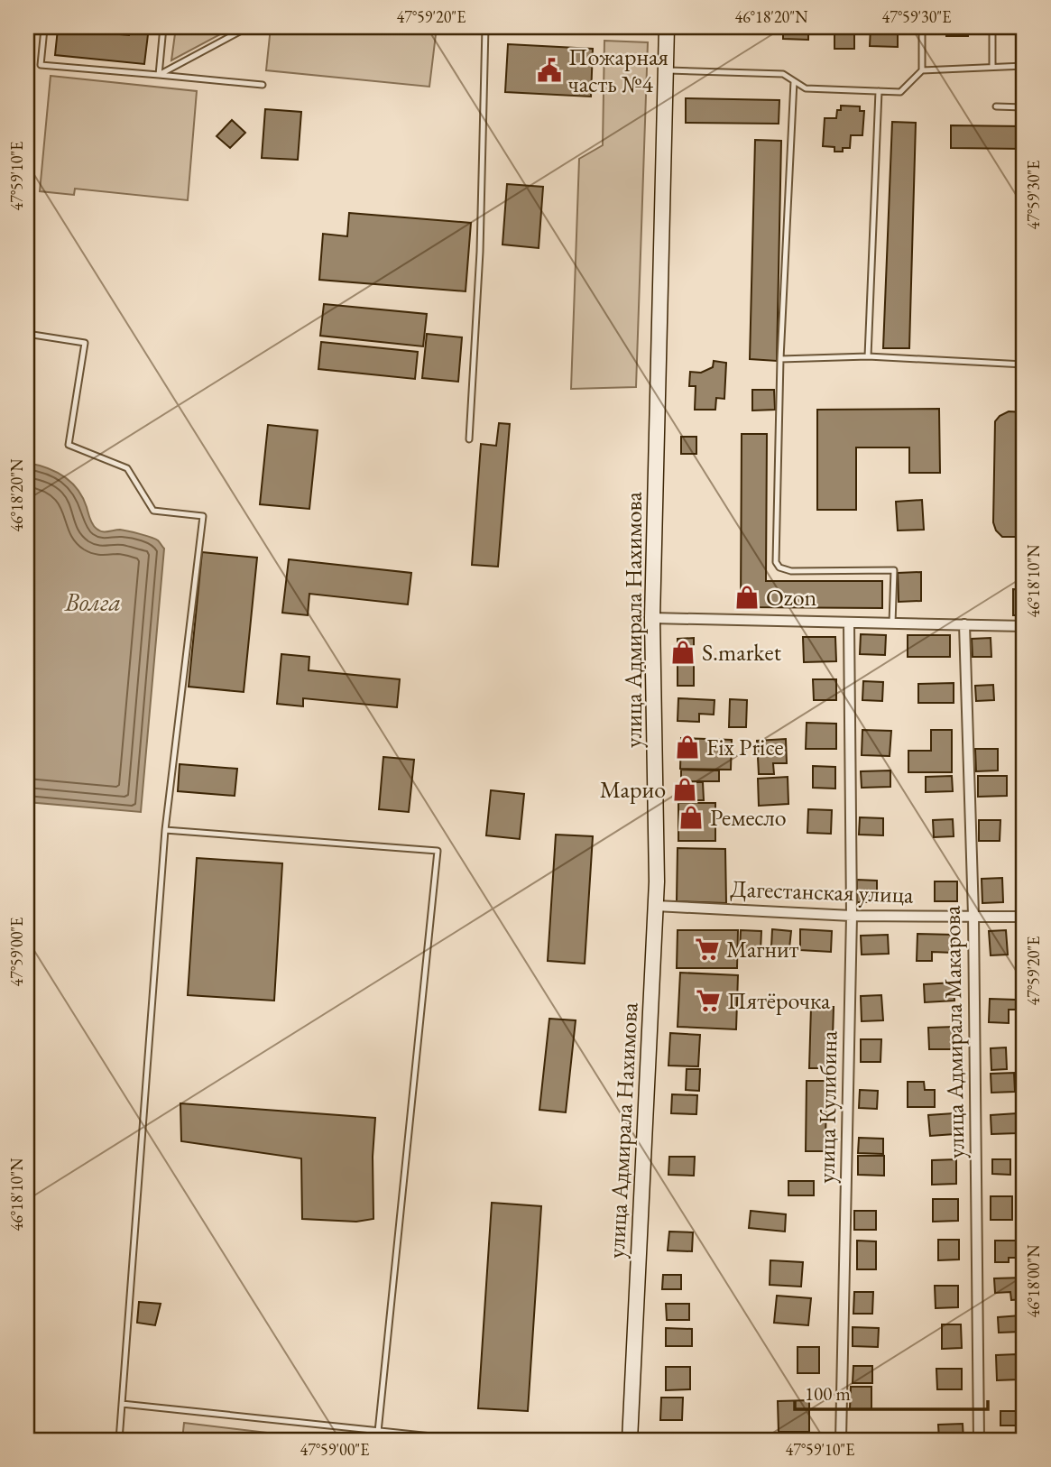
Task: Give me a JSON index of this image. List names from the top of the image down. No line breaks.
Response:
{"streets":{"main road":["улица Адмирала Нахимова"],"street":["Дагестанская улица","улица Адмирала Макарова","улица Кулибина"]},"crossings":[["улица Адмирала Нахимова","Дагестанская улица"],["Дагестанская улица","улица Адмирала Макарова"],["Дагестанская улица","улица Кулибина"]],"water":["Волга"],"places":{"public building":["Пожарная часть №4"],"shop":["Ozon","S.market","Fix Price","Марио","Ремесло"],"supermarket":["Магнит","Пятёрочка"]},"scale_bar":"100 m","coordinates":["47°59'20\"E","46°18'20\"N","47°59'30\"E","47°59'10\"E","46°18'10\"N","47°59'00\"E","46°18'00\"N"]}
